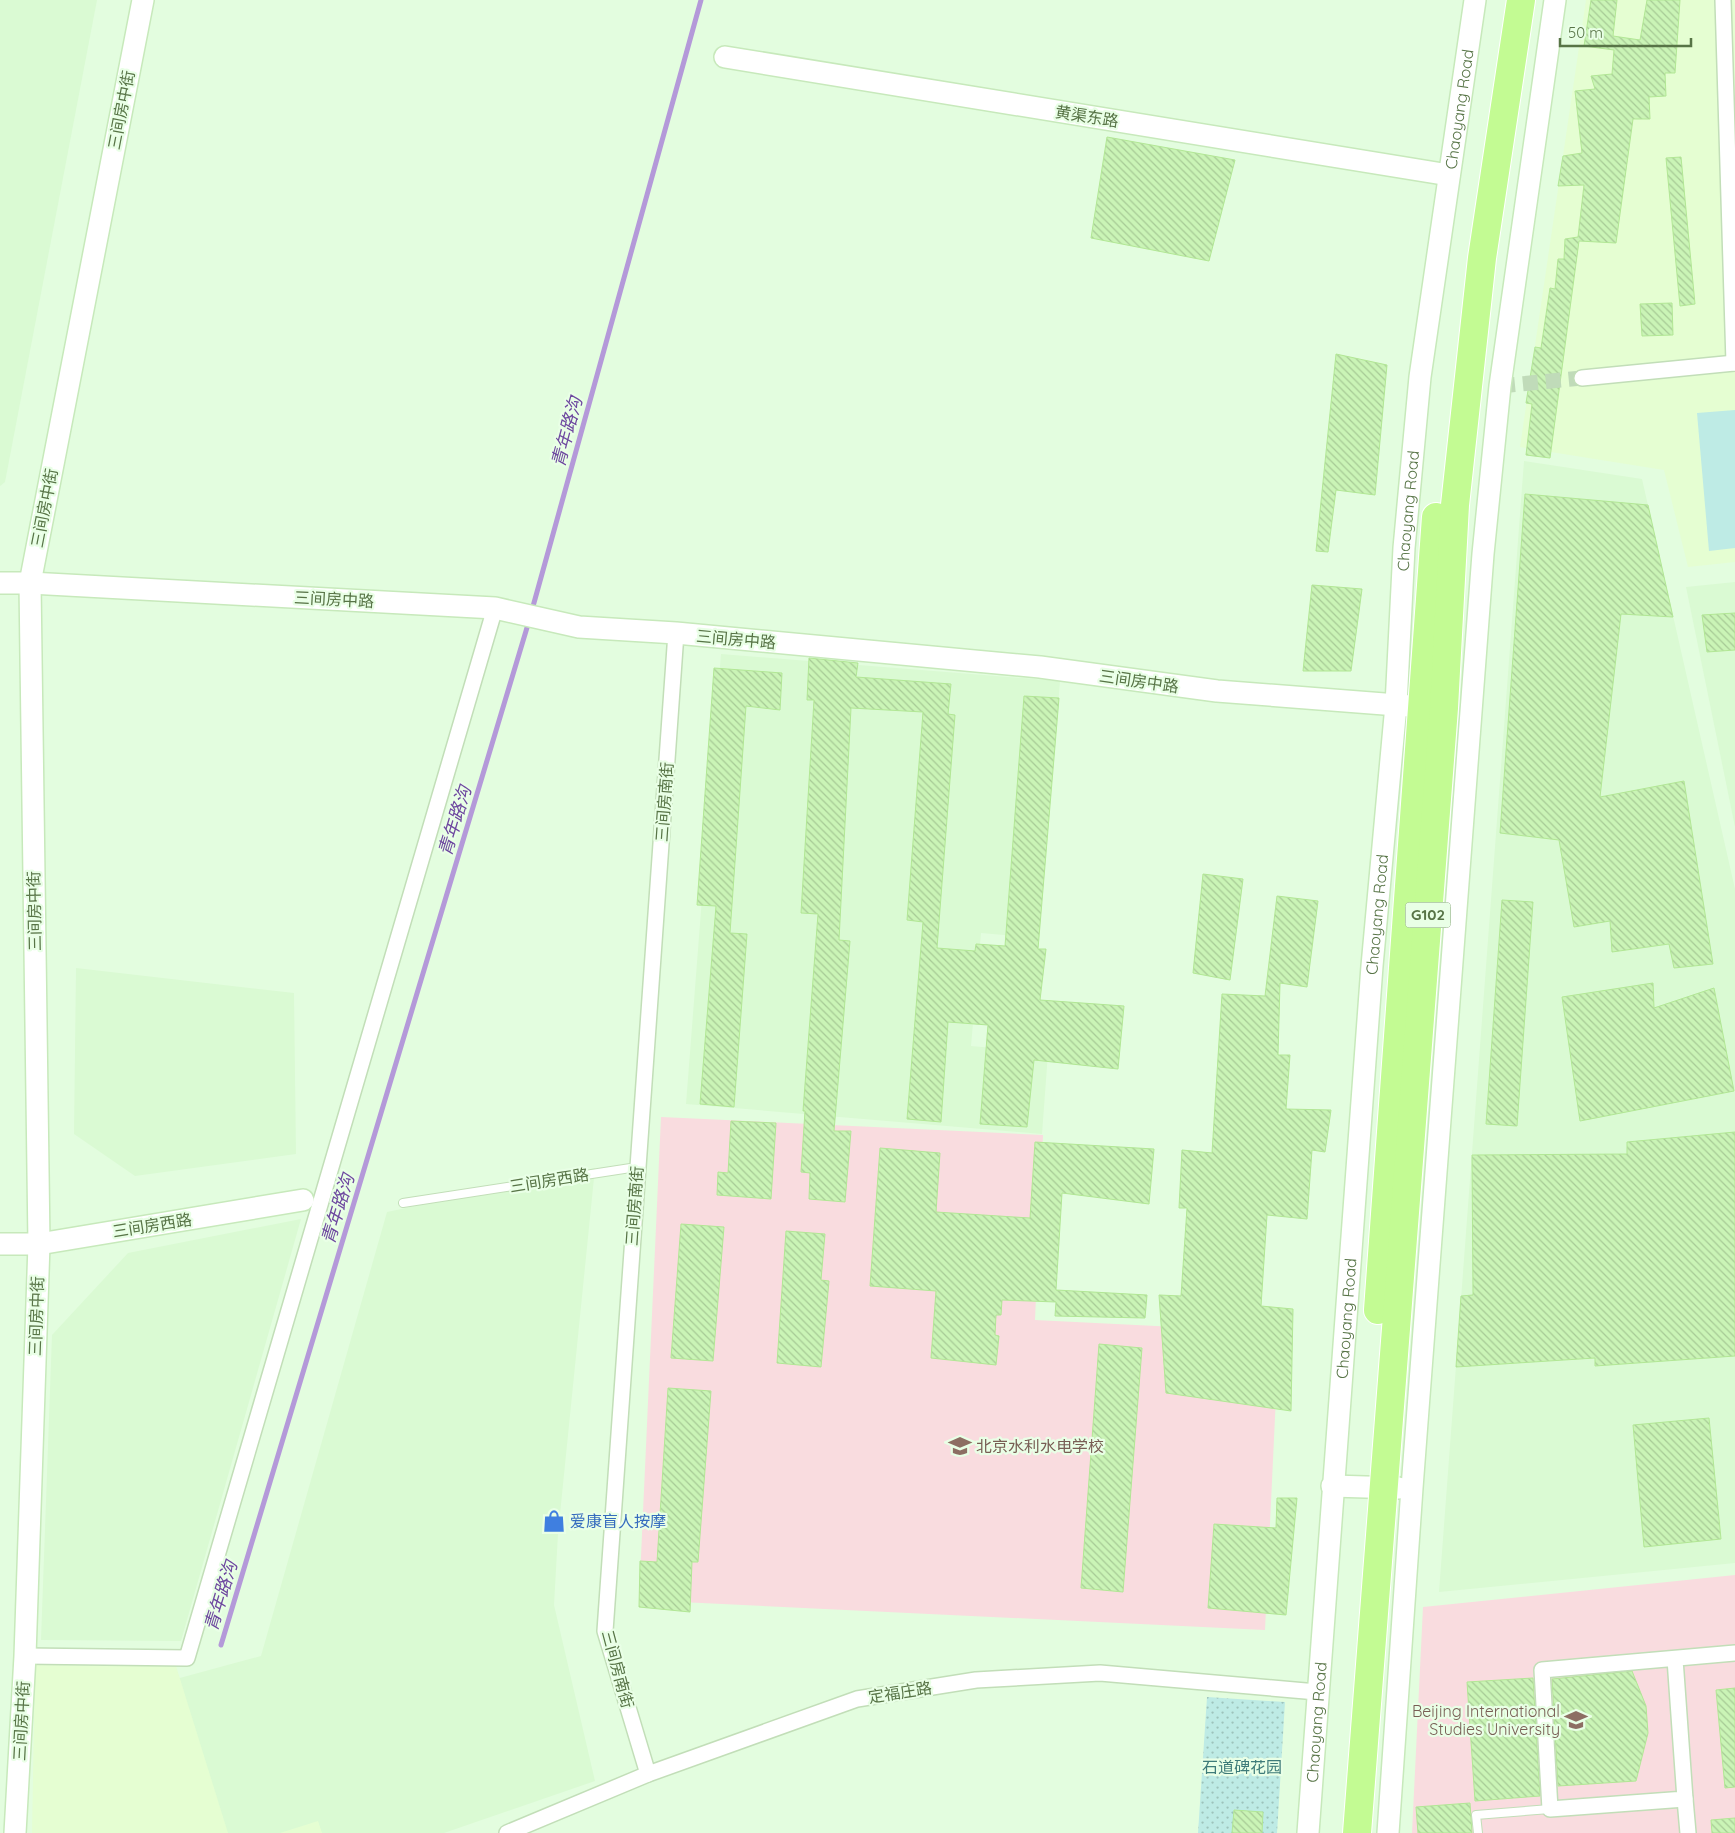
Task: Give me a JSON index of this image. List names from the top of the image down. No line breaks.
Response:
{"streets":{"highway":["Chaoyang Road","G102"],"street":["三间房中街","黄渠东路","三间房中路","三间房南街","三间房西路","定福庄路"]},"crossings":[["三间房中街","三间房中路"],["三间房中街","三间房西路"],["Chaoyang Road","黄渠东路"],["Chaoyang Road","三间房中路"],["Chaoyang Road","定福庄路"],["三间房中路","三间房南街"],["三间房南街","三间房西路"],["三间房南街","定福庄路"]],"water":["青年路沟"],"parks":["石道碑花园"],"places":{"school or university":["北京水利水电学校","Beijing International Studies University"],"shop":["爱康盲人按摩"]},"scale_bar":"50 m"}
